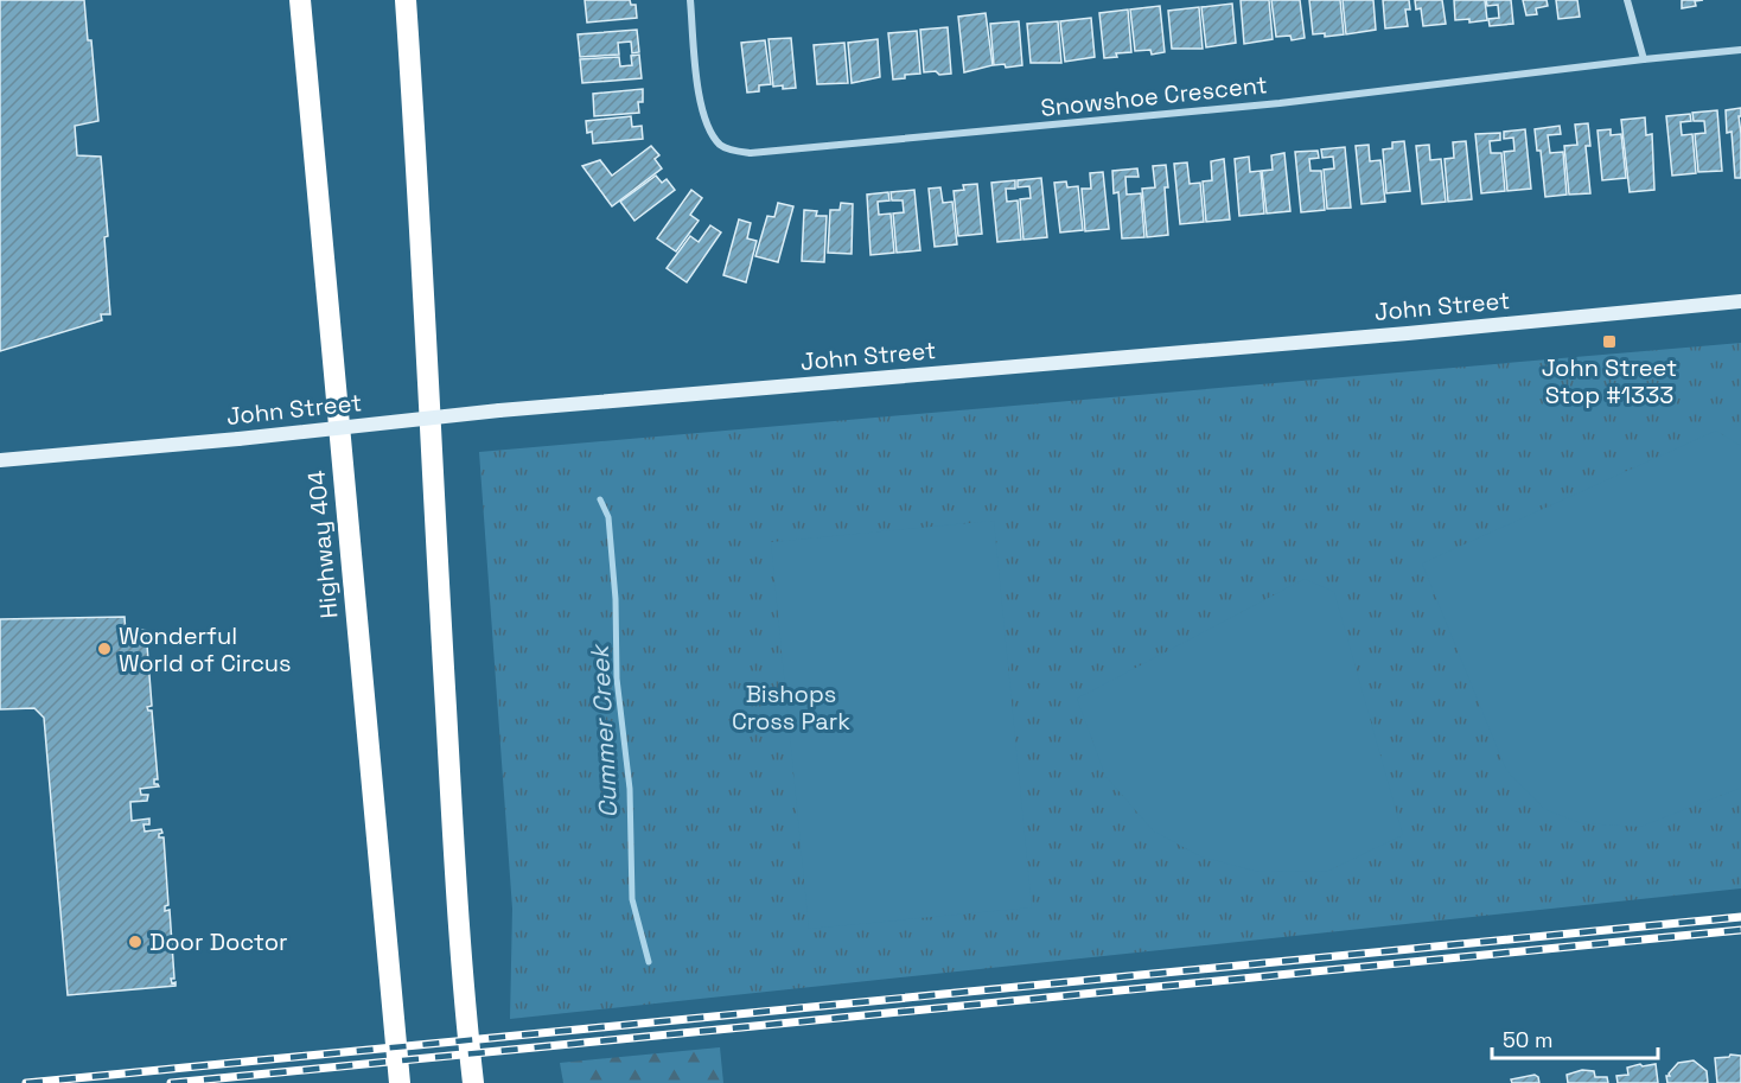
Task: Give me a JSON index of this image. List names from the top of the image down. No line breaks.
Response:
{"streets":{"highway":["Highway 404"],"main road":["John Street"],"street":["Snowshoe Crescent"]},"water":["Cummer Creek"],"parks":["Bishops Cross Park"],"places":{"transit":["John Street Stop #1333"],"other":["Wonderful World of Circus","Door Doctor"]},"scale_bar":"50 m"}
